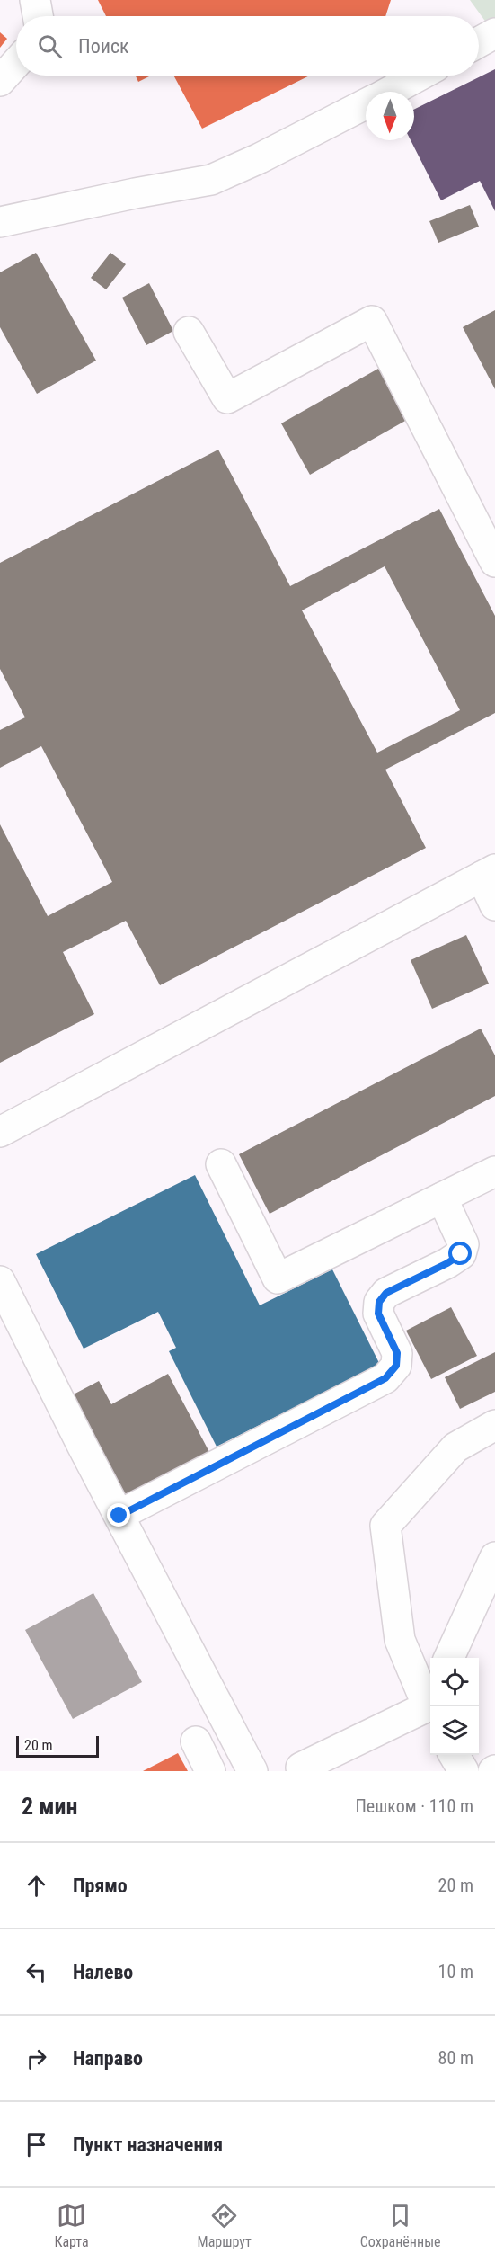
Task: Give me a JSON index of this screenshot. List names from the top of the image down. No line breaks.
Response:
{"scale_bar":"20 m","north":"bottom","page":{"search":"Поиск","scale":"20 m","heading":["2 мин","Пешком · 110 m"],"list":[["Прямо","20 m"],["Налево","10 m"],["Направо","80 m"],"Пункт назначения"],"nav":["Карта","Маршрут","Сохранённые"]}}
